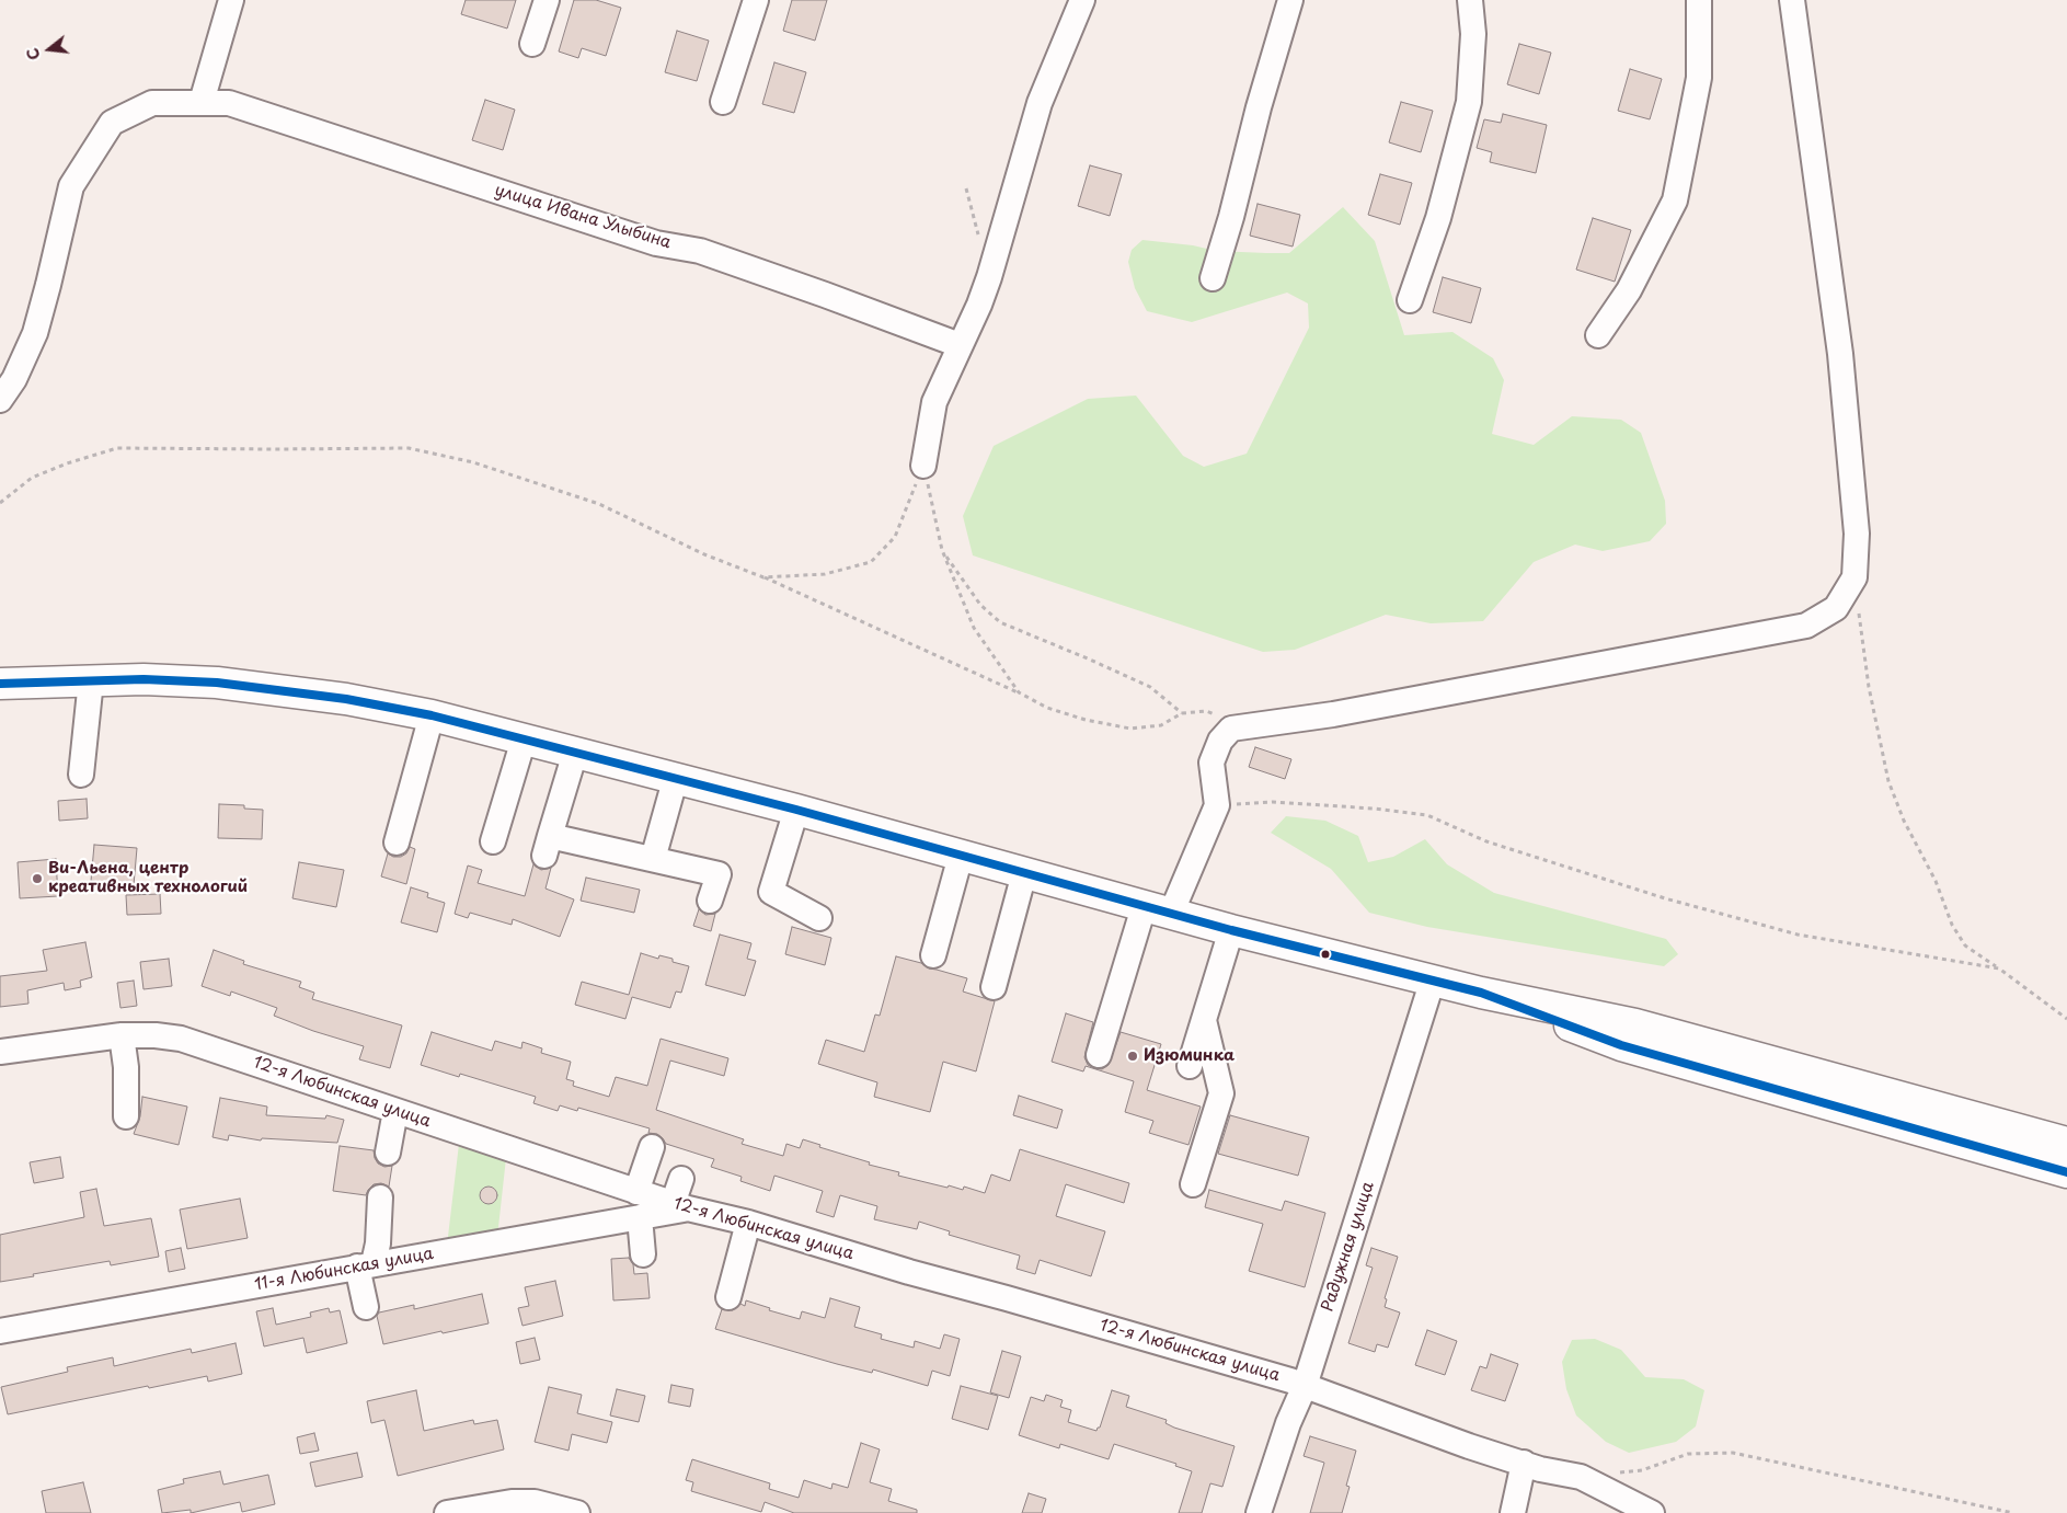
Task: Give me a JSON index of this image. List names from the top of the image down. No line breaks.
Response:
{"streets":{"street":["улица Ивана Улыбина","12-я Любинская улица","Радужная улица","11-я Любинская улица"]},"crossings":[["12-я Любинская улица","Радужная улица"],["12-я Любинская улица","11-я Любинская улица"]],"places":["Ви-Льена, центр креативных технологий","Изюминка"],"north":"left"}
